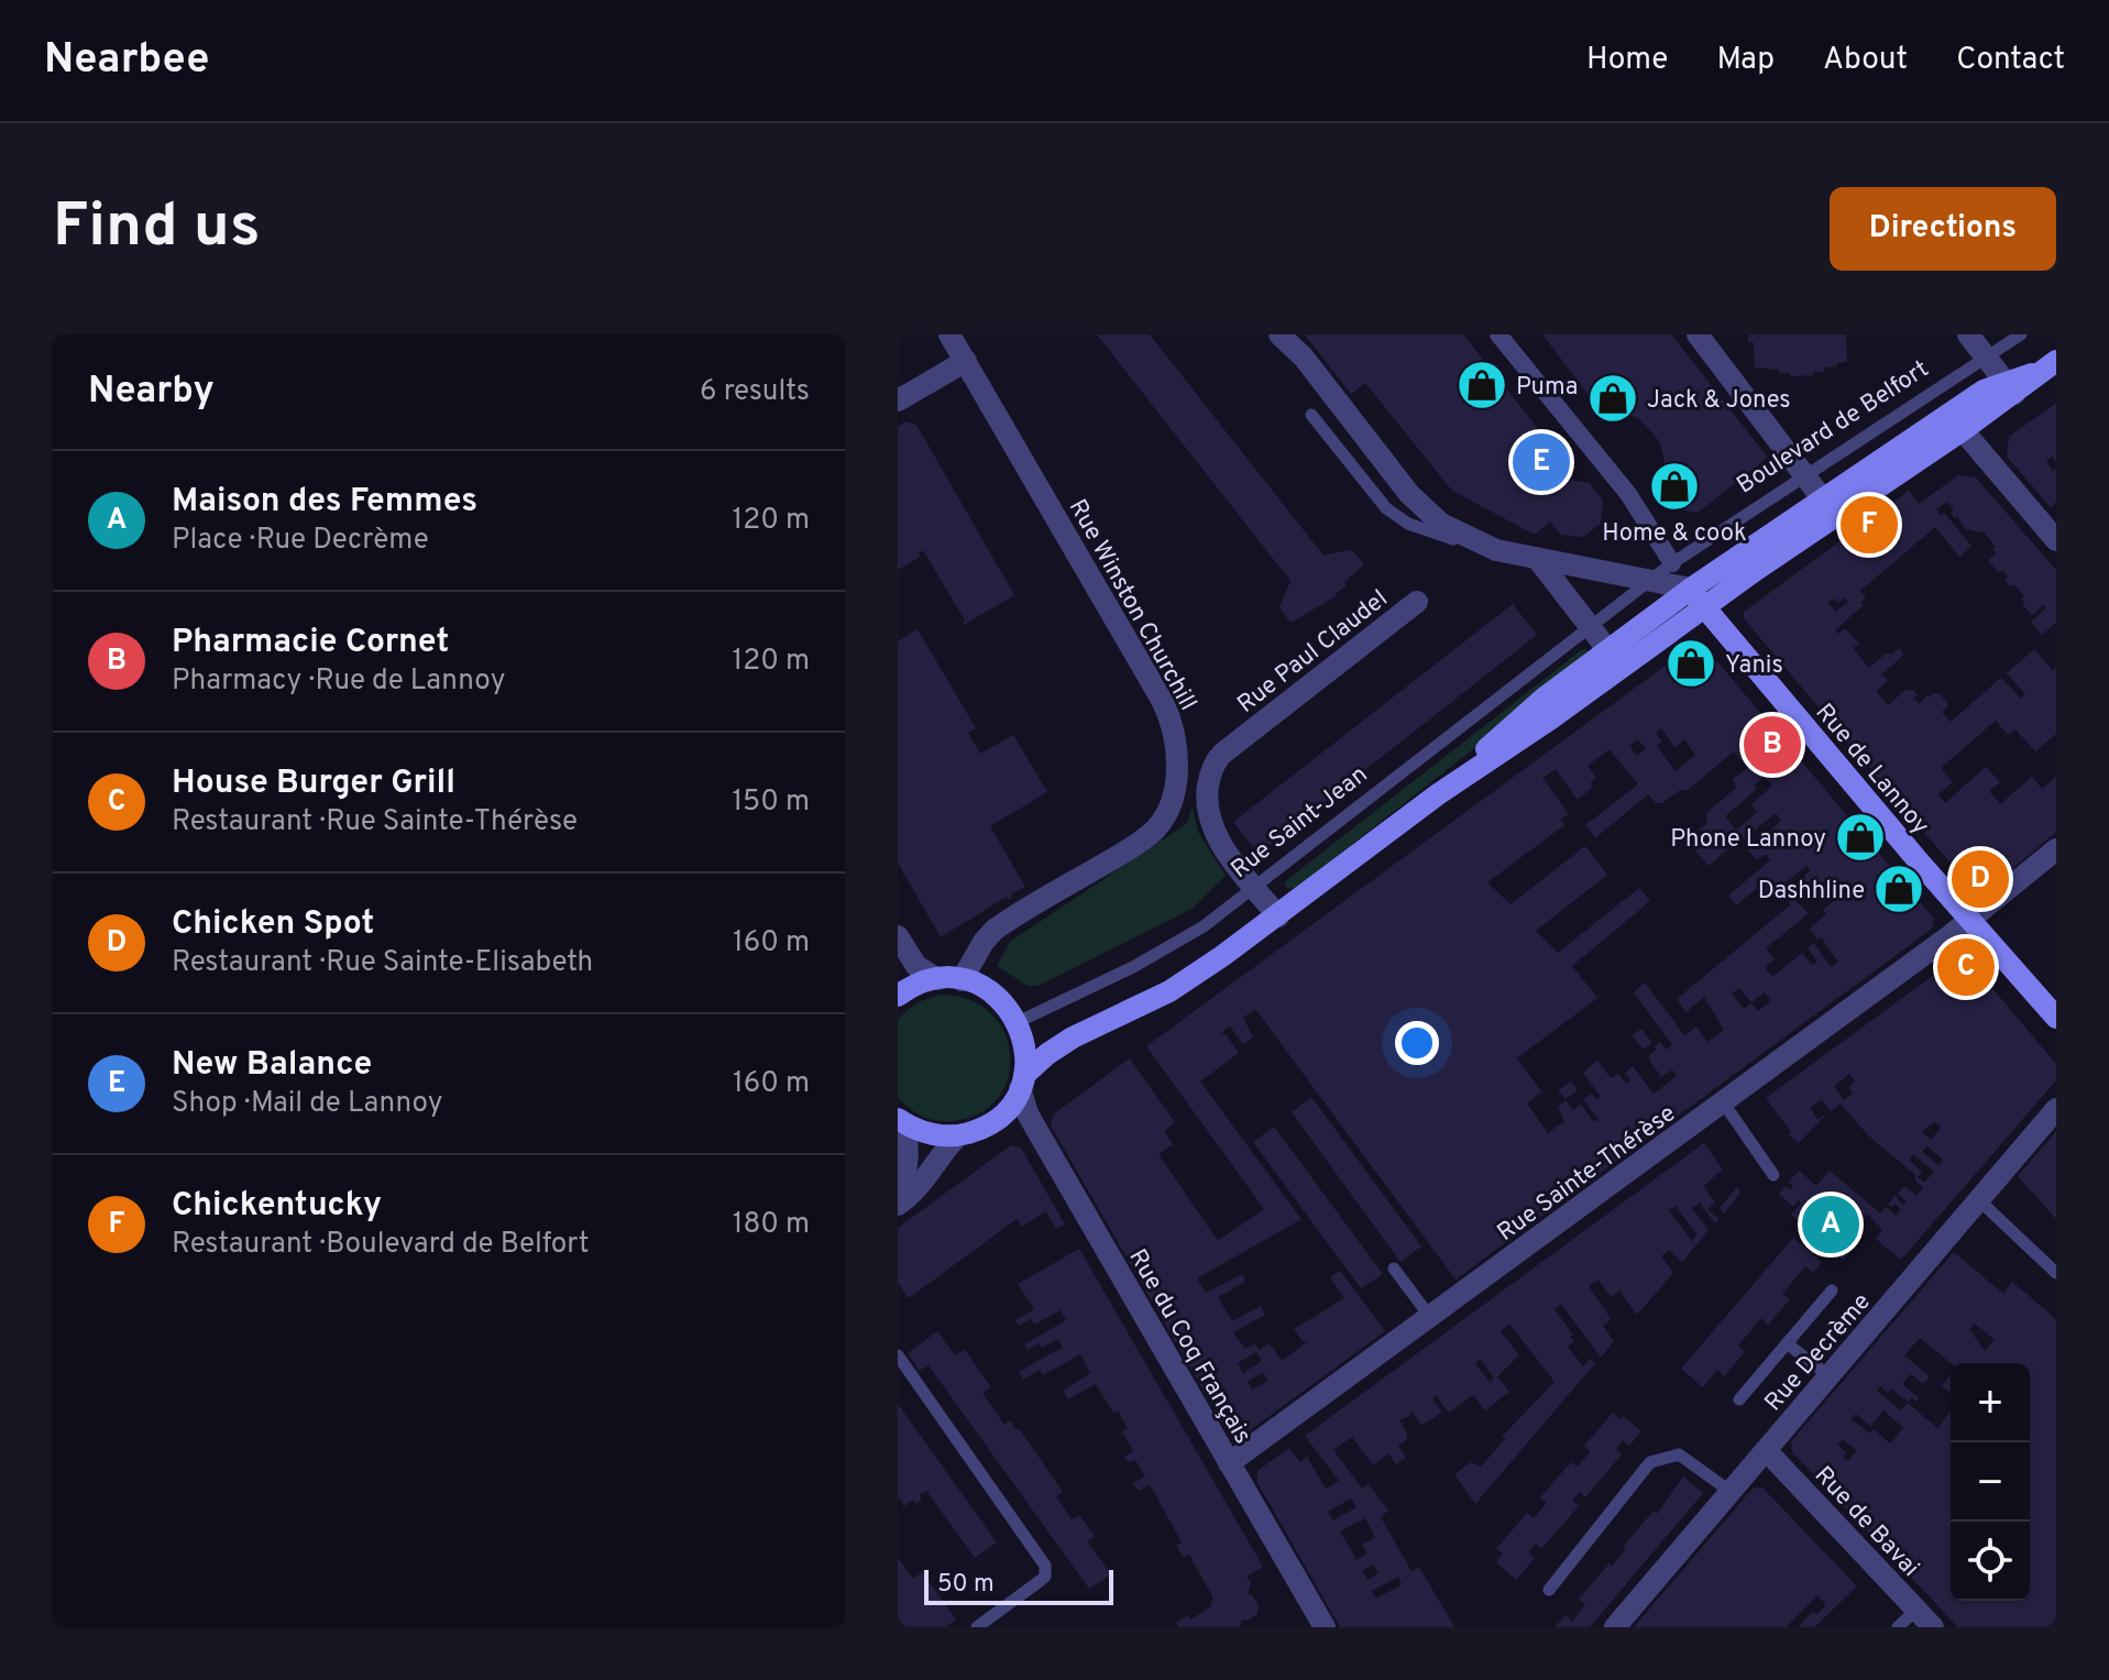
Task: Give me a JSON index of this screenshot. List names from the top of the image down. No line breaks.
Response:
{"streets":{"main road":["Rue de Lannoy"],"street":["Rue Winston Churchill","Rue Paul Claudel","Rue Sainte-Thérèse","Rue du Coq Français","Rue Decrème","Rue de Bavai"],"lane":["Boulevard de Belfort","Rue Saint-Jean"]},"crossings":[["Boulevard de Belfort","Rue de Lannoy"],["Boulevard de Belfort","Rue Saint-Jean"],["Rue Paul Claudel","Rue Saint-Jean"],["Rue de Lannoy","Rue Saint-Jean"],["Rue de Lannoy","Rue Sainte-Thérèse"],["Rue Sainte-Thérèse","Rue du Coq Français"],["Rue Decrème","Rue de Bavai"]],"places":{"shop":["Puma","Jack & Jones","Home & cook","Yanis","Phone Lannoy","Dashhline"]},"scale_bar":"50 m","page":{"header":"Nearbee","nav":["Home","Map","About","Contact"],"buttons":"Directions","title":"Find us","heading":["Nearby","6 results"],"pins":["E","F","B","D","C","A"],"list":[{"mark":"A","name":"Maison des Femmes","note":"Place · Rue Decrème","value":"120 m"},{"mark":"B","name":"Pharmacie Cornet","note":"Pharmacy · Rue de Lannoy","value":"120 m"},{"mark":"C","name":"House Burger Grill","note":"Restaurant · Rue Sainte-Thérèse","value":"150 m"},{"mark":"D","name":"Chicken Spot","note":"Restaurant · Rue Sainte-Elisabeth","value":"160 m"},{"mark":"E","name":"New Balance","note":"Shop · Mail de Lannoy","value":"160 m"},{"mark":"F","name":"Chickentucky","note":"Restaurant · Boulevard de Belfort","value":"180 m"}],"map_buttons":["+","−"],"scale":"50 m"}}
